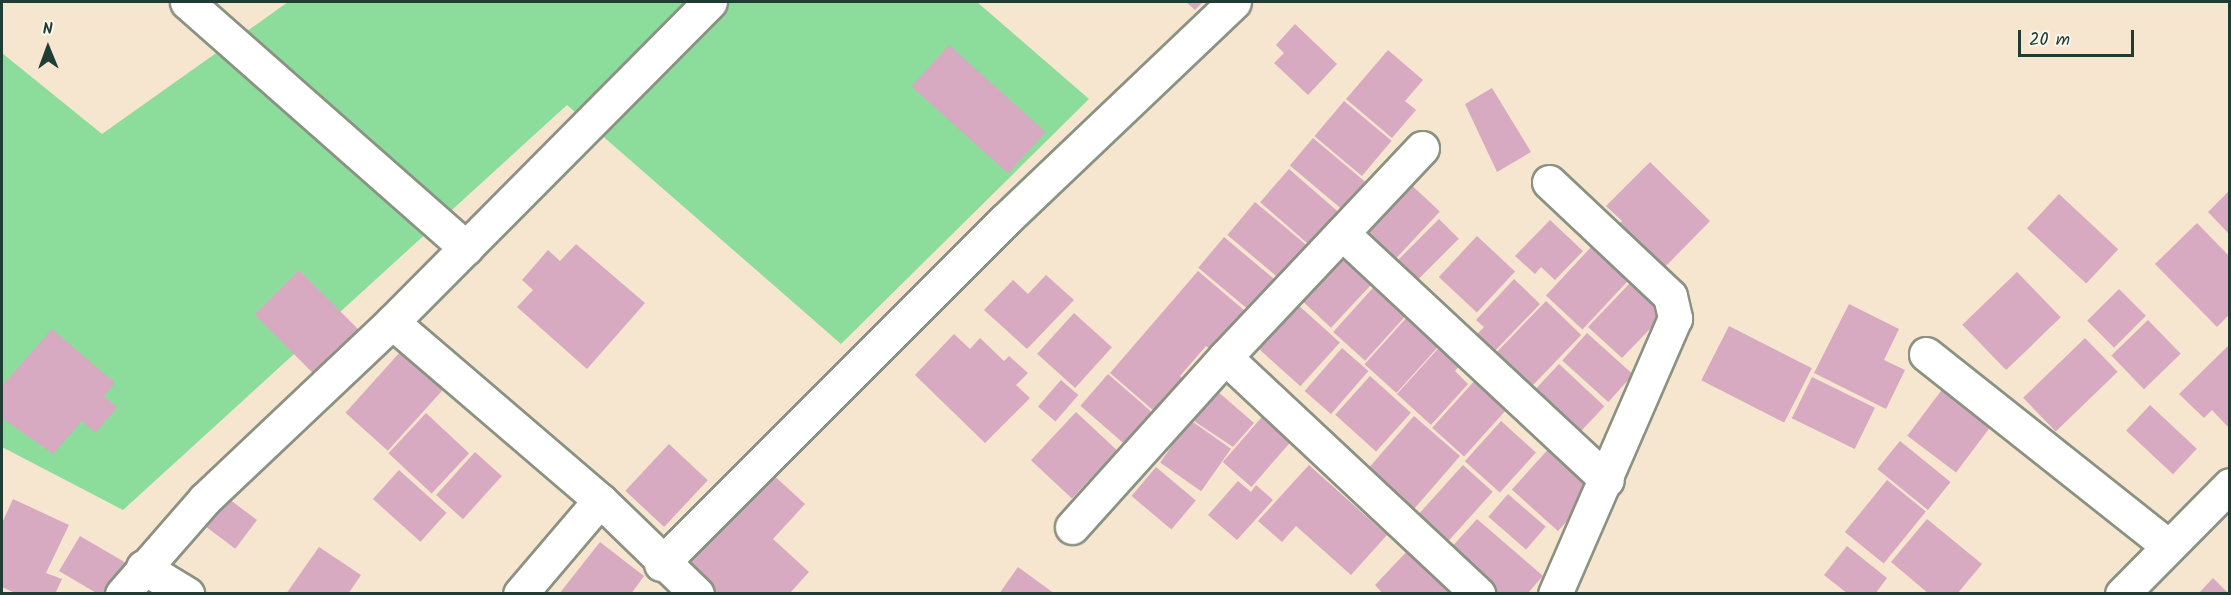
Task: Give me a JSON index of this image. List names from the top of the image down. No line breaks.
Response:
{"scale_bar":"20 m","north":"top"}
